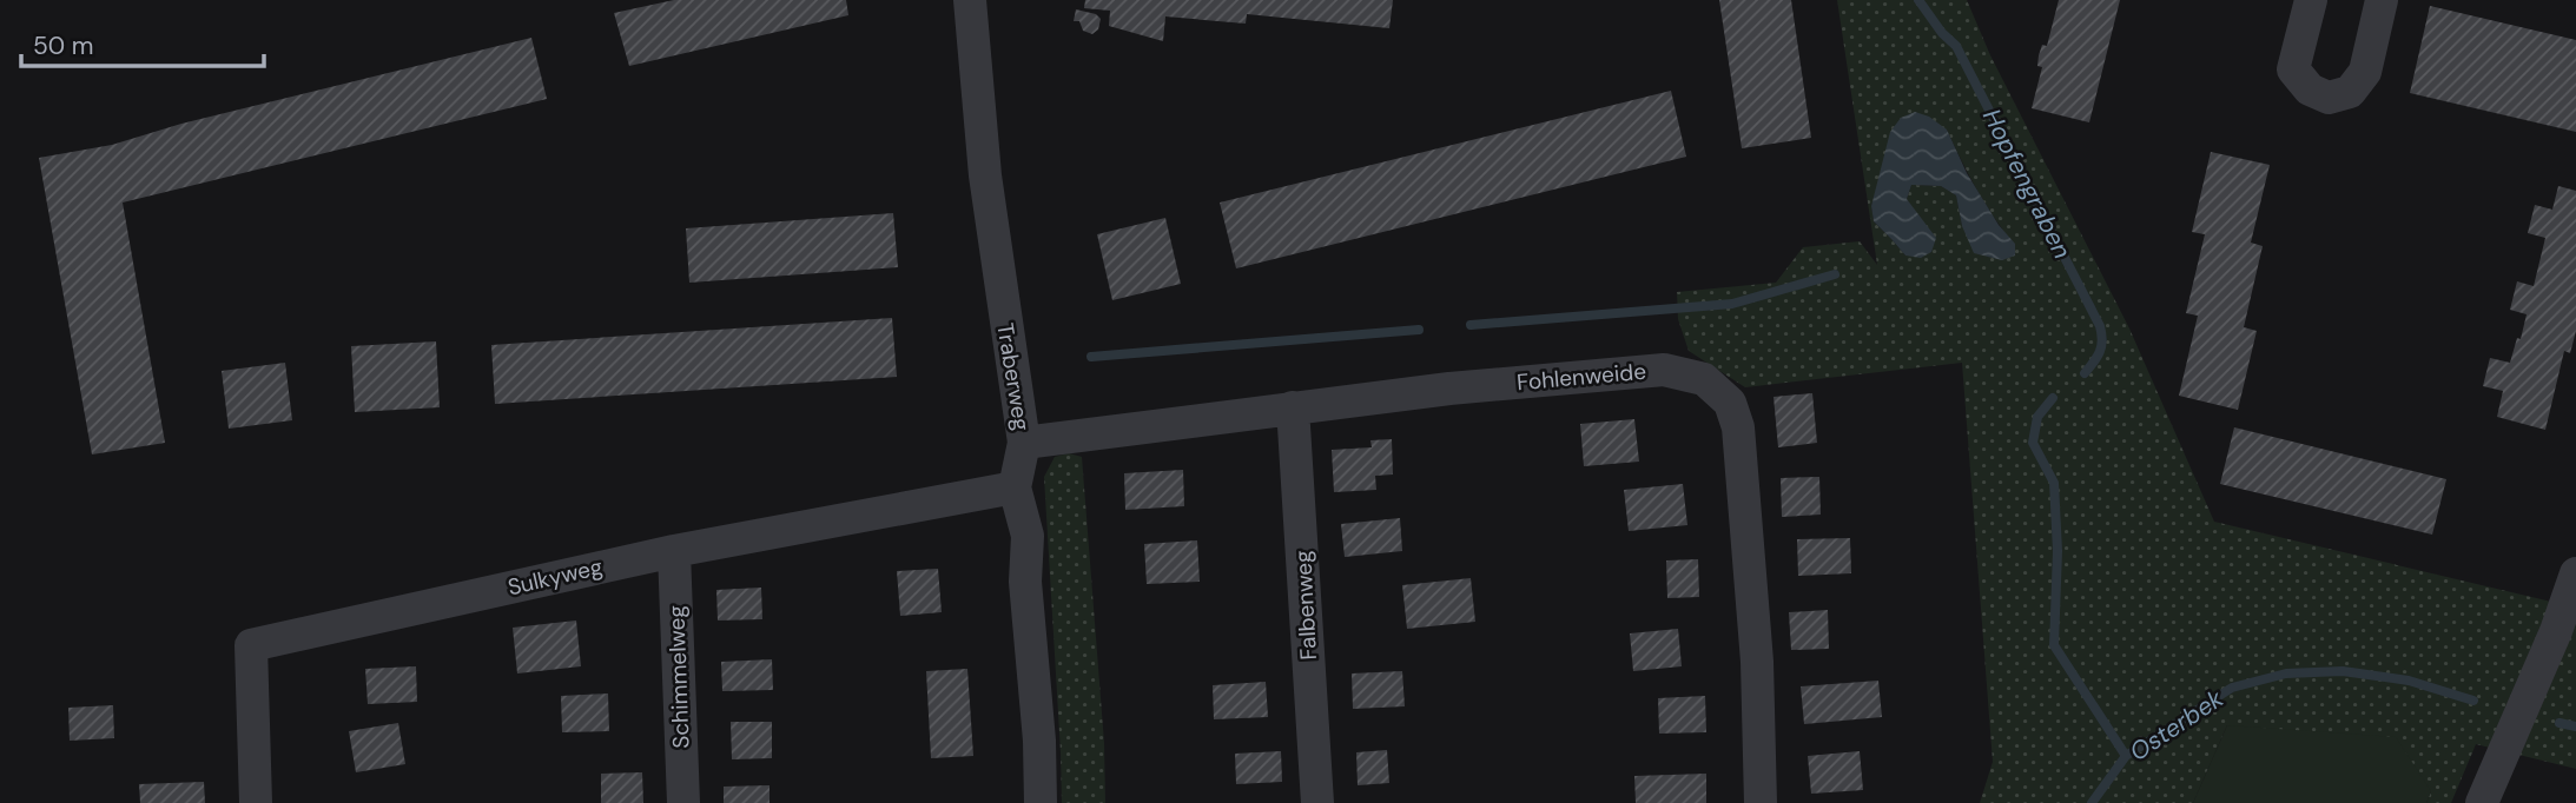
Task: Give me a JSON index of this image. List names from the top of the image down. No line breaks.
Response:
{"streets":{"street":["Traberweg","Fohlenweide","Sulkyweg","Falbenweg","Schimmelweg"]},"crossings":[["Traberweg","Fohlenweide"],["Traberweg","Sulkyweg"],["Fohlenweide","Falbenweg"],["Sulkyweg","Schimmelweg"]],"water":["Hopfengraben","Osterbek"],"scale_bar":"50 m"}
